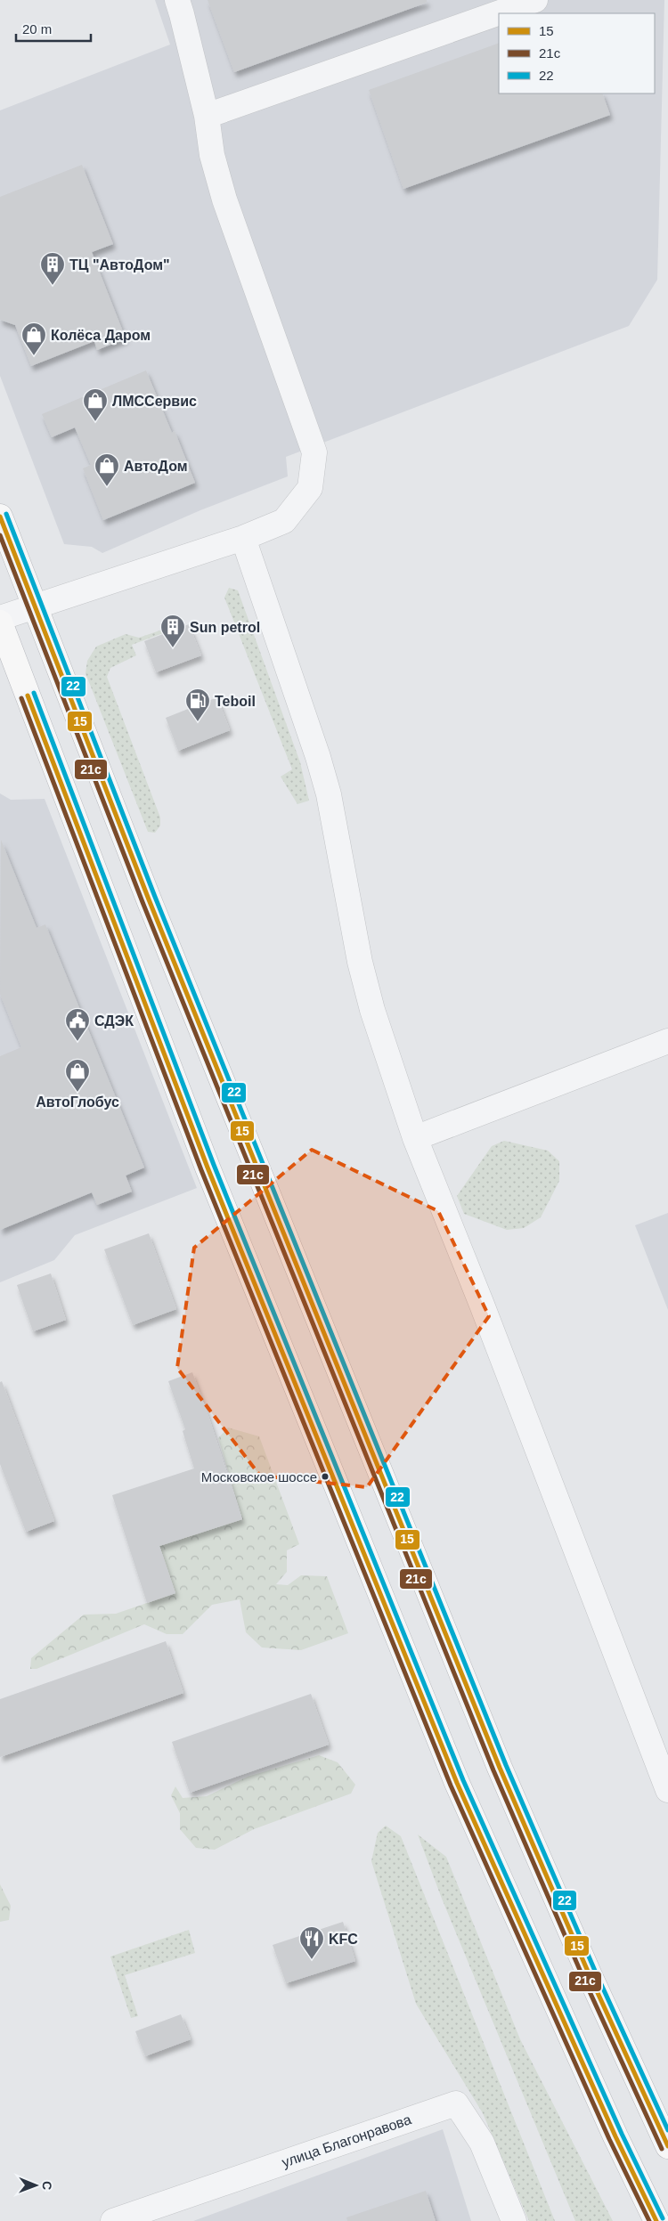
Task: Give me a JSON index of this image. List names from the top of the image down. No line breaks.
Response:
{"streets":{"street":["улица Благонравова"]},"places":{"building":["ТЦ \"АвтоДом\"","Sun petrol"],"shop":["Колёса Даром","ЛМССервис","АвтоДом","АвтоГлобус"],"fuel station":["Teboil"],"public building":["СДЭК"],"other":["Московское шоссе"],"restaurant":["KFC"]},"lines":["transit line 22","transit line 15","transit line 21с"],"legend":["15","21с","22"],"scale_bar":"20 m","north":"right"}
